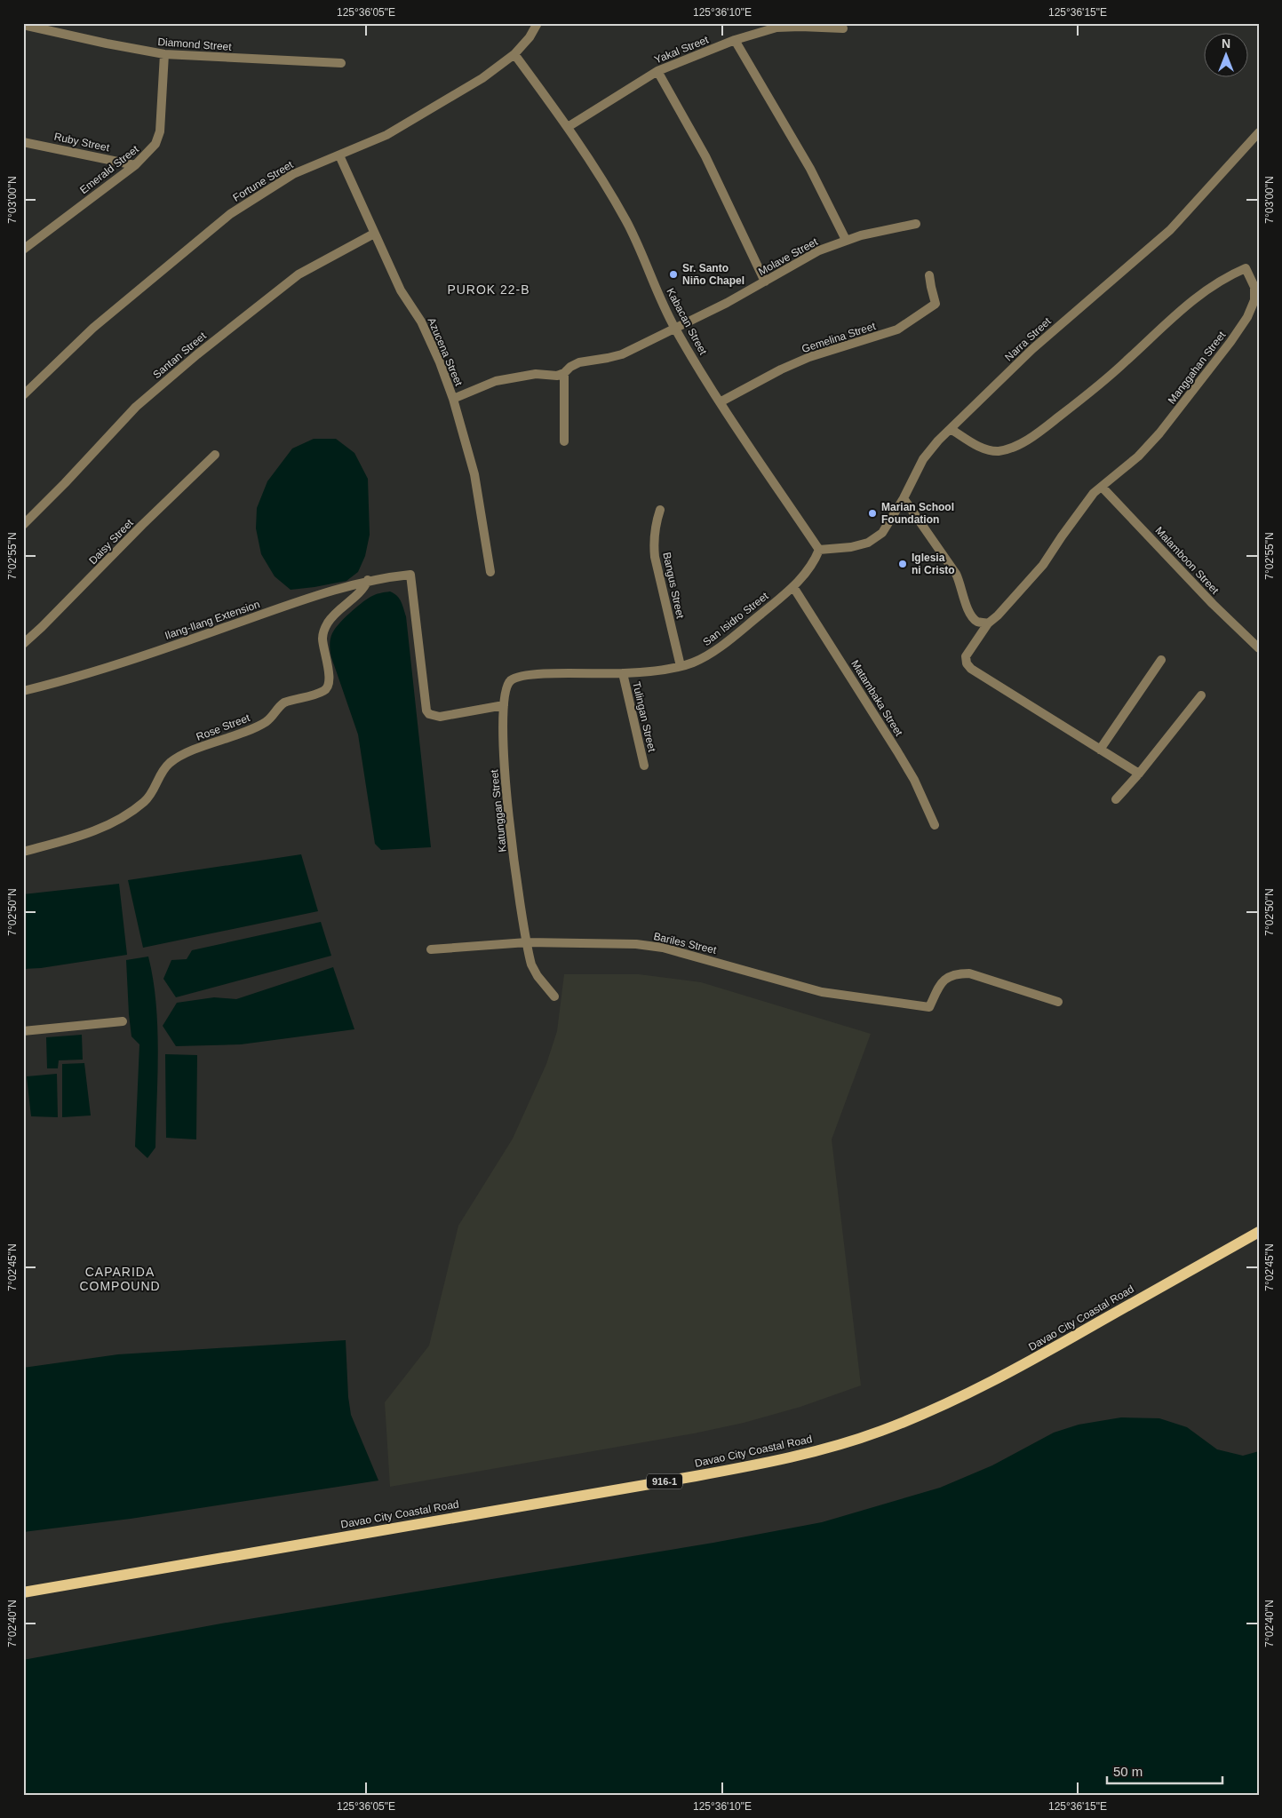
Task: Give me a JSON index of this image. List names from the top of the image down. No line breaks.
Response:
{"streets":{"main road":["Davao City Coastal Road","916-1"],"street":["Diamond Street","Yakal Street","Ruby Street","Emerald Street","Fortune Street","Molave Street","Kabacan Street","Gemelina Street","Narra Street","Azucena Street","Santan Street","Manggahan Street","Daisy Street","Malamboon Street","Bangus Street","San Isidro Street","Ilang-Ilang Extension","Matambaka Street","Tulingan Street","Rose Street","Katunggan Street","Bariles Street"]},"crossings":[["Diamond Street","Emerald Street"],["Yakal Street","Kabacan Street"],["Ruby Street","Emerald Street"],["Fortune Street","Kabacan Street"],["Fortune Street","Azucena Street"],["Molave Street","Kabacan Street"],["Molave Street","Azucena Street"],["Kabacan Street","Gemelina Street"],["Kabacan Street","Narra Street"],["Kabacan Street","San Isidro Street"],["Narra Street","Manggahan Street"],["Narra Street","San Isidro Street"],["Azucena Street","Santan Street"],["Manggahan Street","Malamboon Street"],["Bangus Street","San Isidro Street"],["San Isidro Street","Matambaka Street"],["San Isidro Street","Tulingan Street"],["San Isidro Street","Katunggan Street"],["Ilang-Ilang Extension","Rose Street"],["Ilang-Ilang Extension","Katunggan Street"],["Katunggan Street","Bariles Street"]],"districts":["PUROK 22-B","CAPARIDA COMPOUND"],"places":["Sr. Santo Niño Chapel","Marian School Foundation","Iglesia ni Cristo"],"scale_bar":"50 m","north":"top","coordinates":["125°36'05\"E","125°36'10\"E","125°36'15\"E","7°03'00\"N","7°02'55\"N","7°02'50\"N","7°02'45\"N","7°02'40\"N"]}
